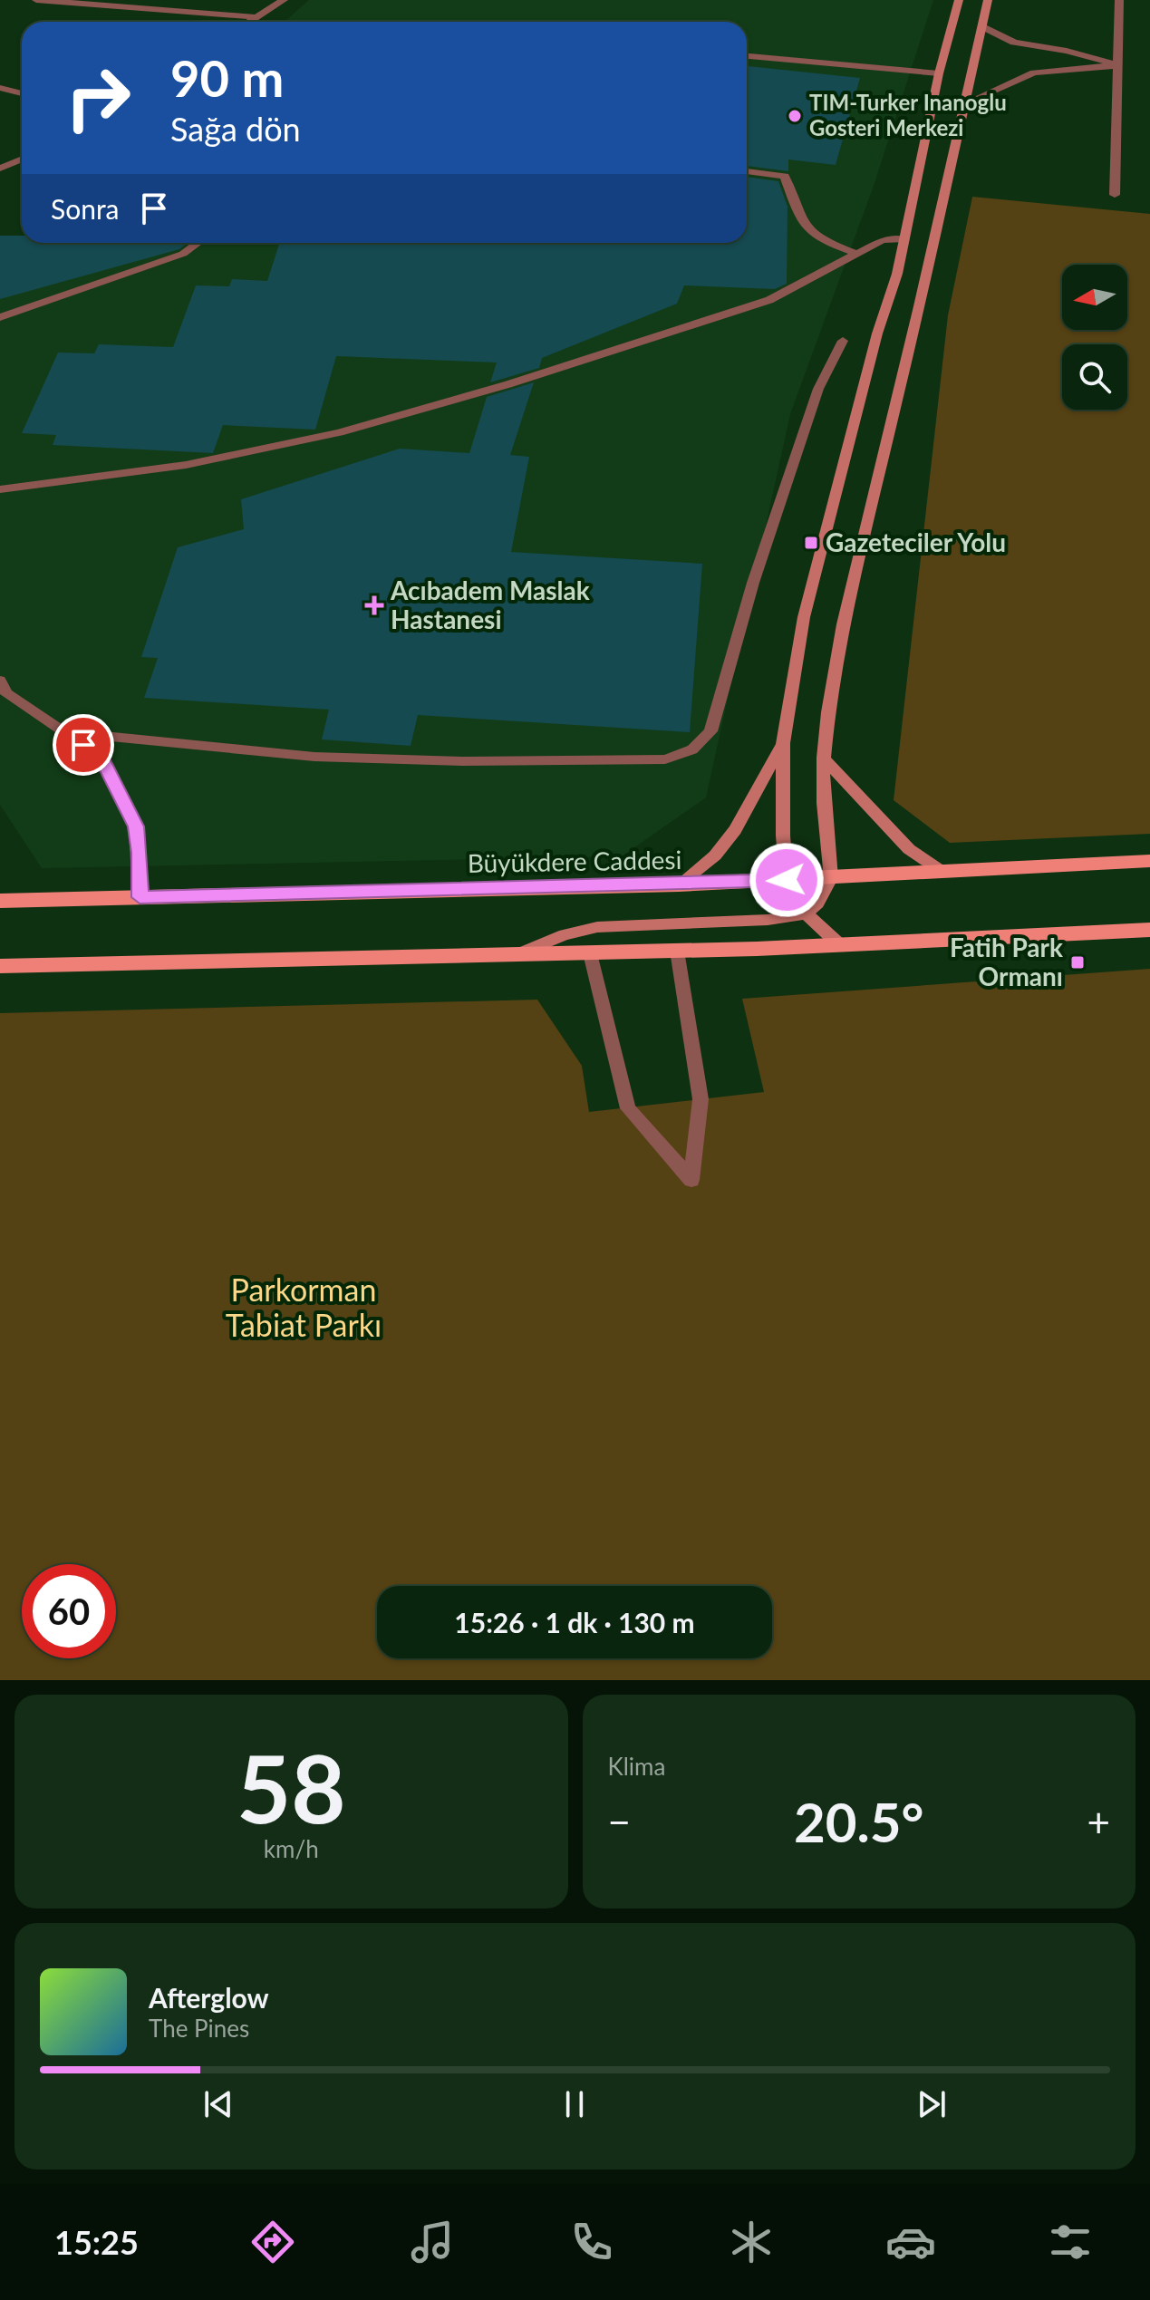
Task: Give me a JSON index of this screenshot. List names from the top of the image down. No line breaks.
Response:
{"streets":{"main road":["Büyükdere Caddesi"]},"parks":["Parkorman Tabiat Parkı"],"places":{"other":["TIM-Turker Inanoglu Gosteri Merkezi"],"transit":["Gazeteciler Yolu","Fatih Park Ormanı"],"health":["Acıbadem Maslak Hastanesi"]},"north":"left","page":{"turn":["90 m","Sağa dön"],"then":"Sonra","limit":"60","trip":"15:26 · 1 dk · 130 m","tile":[["58","km/h"],"Klima"],"heat":["−","20.5°","+"],"song":["Afterglow","The Pines"],"tabs":"15:25"}}
